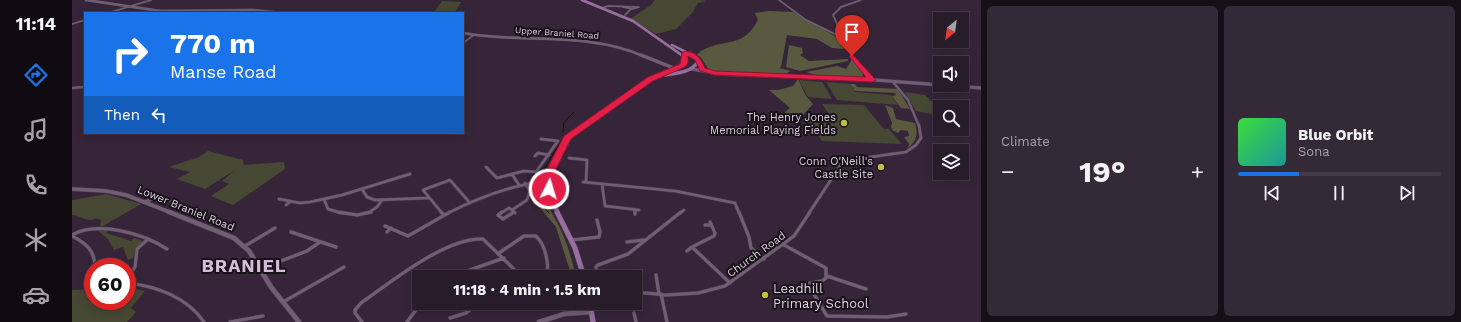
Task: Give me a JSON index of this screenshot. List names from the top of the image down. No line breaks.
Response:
{"streets":{"street":["Upper Braniel Road","Lower Braniel Road","Church Road"]},"districts":["BRANIEL"],"places":["The Henry Jones Memorial Playing Fields","Conn O'Neill's Castle Site","Leadhill Primary School"],"north":"bottom left","page":{"tabs":"11:14","tile":"Climate","turn":["770 m","Manse Road"],"then":"Then","song":["Blue Orbit","Sona"],"heat":["−","19°","+"],"limit":"60","trip":"11:18 · 4 min · 1.5 km"}}
